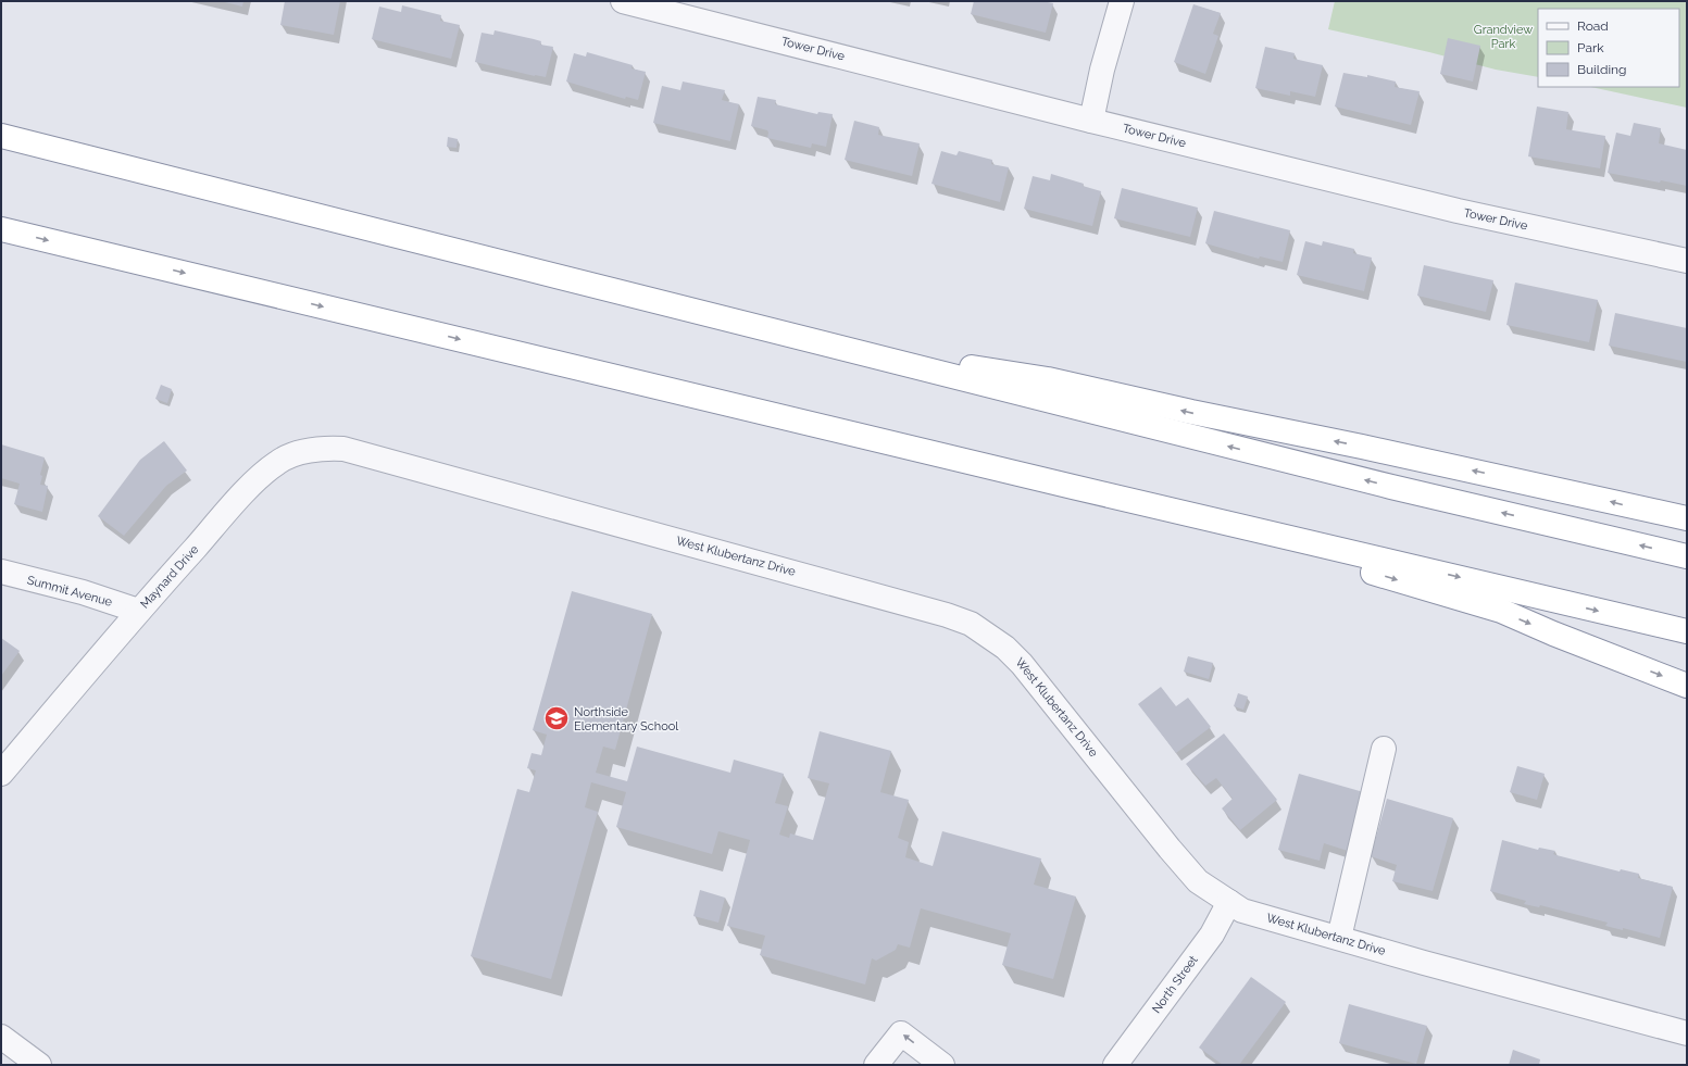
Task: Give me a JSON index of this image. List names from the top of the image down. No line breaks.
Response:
{"streets":{"street":["Tower Drive","West Klubertanz Drive","Maynard Drive","Summit Avenue","North Street"]},"crossings":[["West Klubertanz Drive","Maynard Drive"],["West Klubertanz Drive","North Street"],["Maynard Drive","Summit Avenue"]],"parks":["Grandview Park"],"places":{"school or university":["Northside Elementary School"]},"legend":["Road","Park","Building"]}
